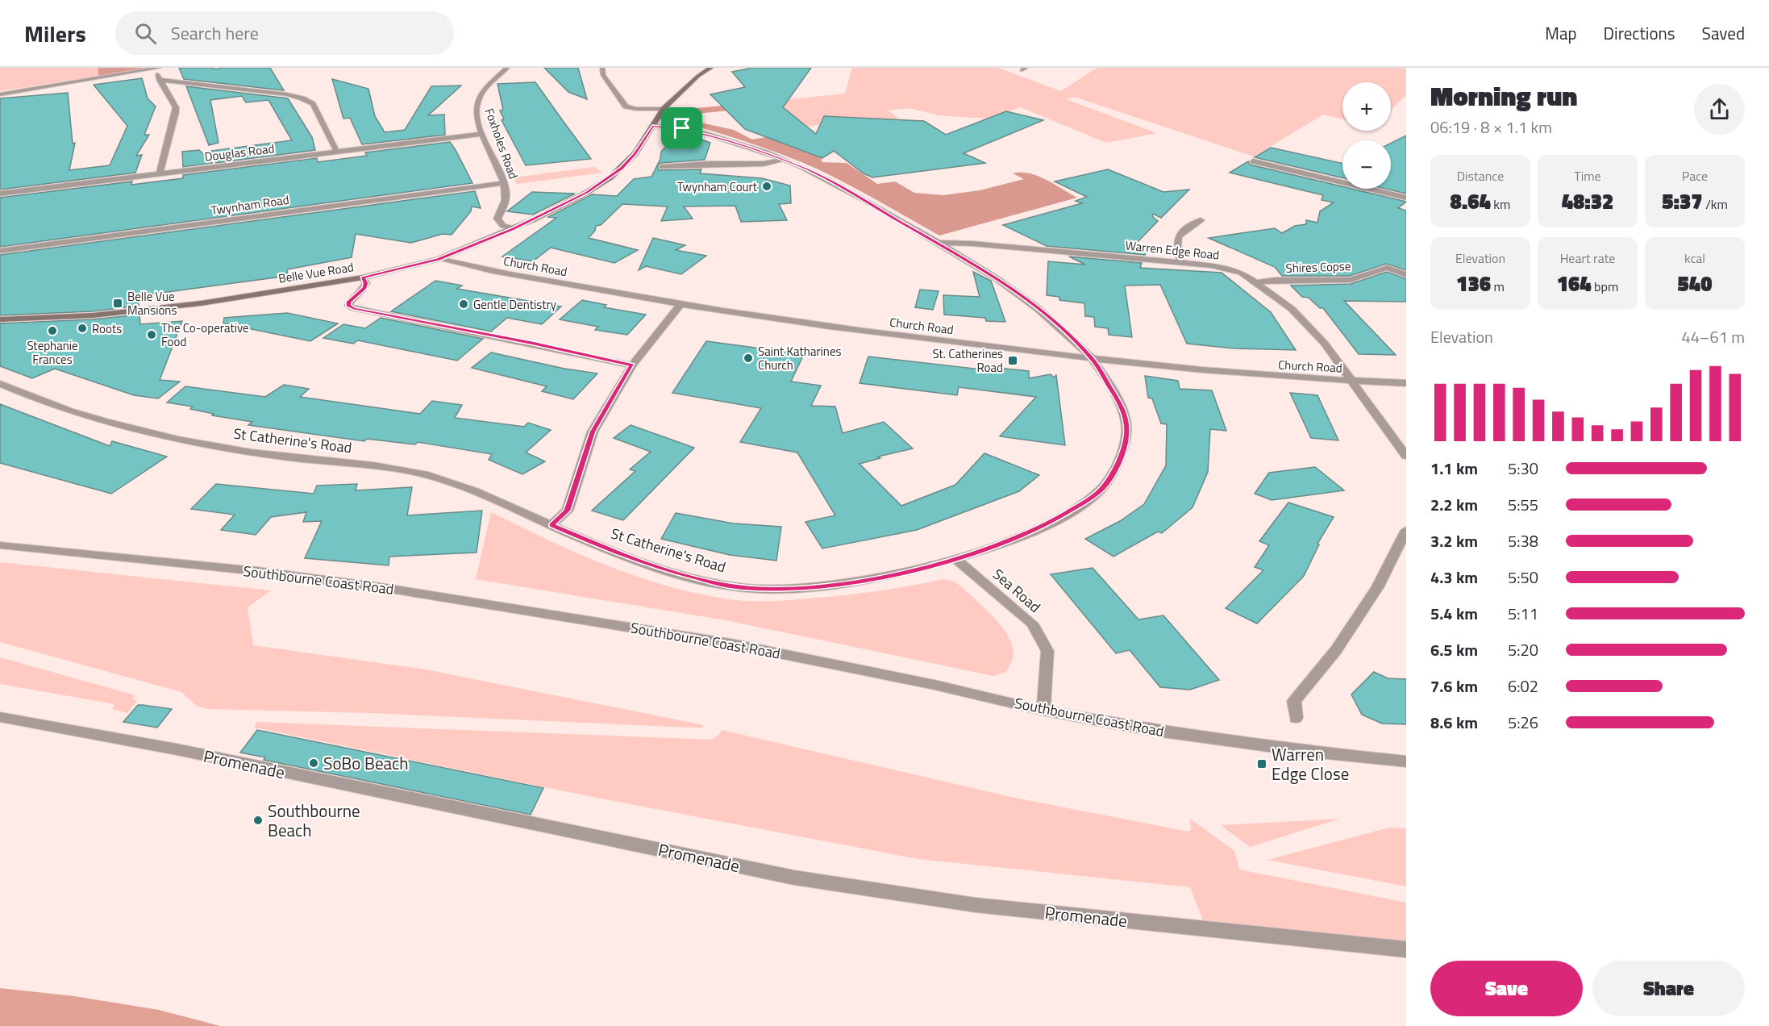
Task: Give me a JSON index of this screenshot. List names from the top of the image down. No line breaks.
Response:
{"streets":{"main road":["Belle Vue Road"],"street":["Foxholes Road","Douglas Road","Twynham Road","Warren Edge Road","Church Road","Shires Copse","St Catherine's Road","Southbourne Coast Road","Sea Road","Promenade"]},"crossings":[["Foxholes Road","Douglas Road"],["Foxholes Road","Twynham Road"],["Foxholes Road","Belle Vue Road"],["Warren Edge Road","Church Road"],["Warren Edge Road","Shires Copse"],["Warren Edge Road","St Catherine's Road"],["Church Road","Belle Vue Road"],["Church Road","St Catherine's Road"],["Belle Vue Road","St Catherine's Road"],["St Catherine's Road","Sea Road"],["Southbourne Coast Road","Sea Road"]],"places":{"other":["Twynham Court","Gentle Dentistry","Roots","Stephanie Frances","The Co-operative Food","Saint Katharines Church","SoBo Beach","Southbourne Beach"],"transit":["Belle Vue Mansions","St. Catherines Road","Warren Edge Close"]},"page":{"header":"Milers","search":"Search here","nav":["Map","Directions","Saved"],"heading":["Morning run","06:19 · 8 × 1.1 km"],"map_buttons":["+","−"],"stats":[["Distance","8.64 km"],["Time","48:32"],["Pace","5:37 /km"],["Elevation","136 m"],["Heart rate","164 bpm"],["kcal","540"]],"chart":["Elevation","44–61 m"],"list":[{"name":"1.1 km","note":"5:30"},{"name":"2.2 km","note":"5:55"},{"name":"3.2 km","note":"5:38"},{"name":"4.3 km","note":"5:50"},{"name":"5.4 km","note":"5:11"},{"name":"6.5 km","note":"5:20"},{"name":"7.6 km","note":"6:02"},{"name":"8.6 km","note":"5:26"}],"buttons":["Save","Share"]}}
